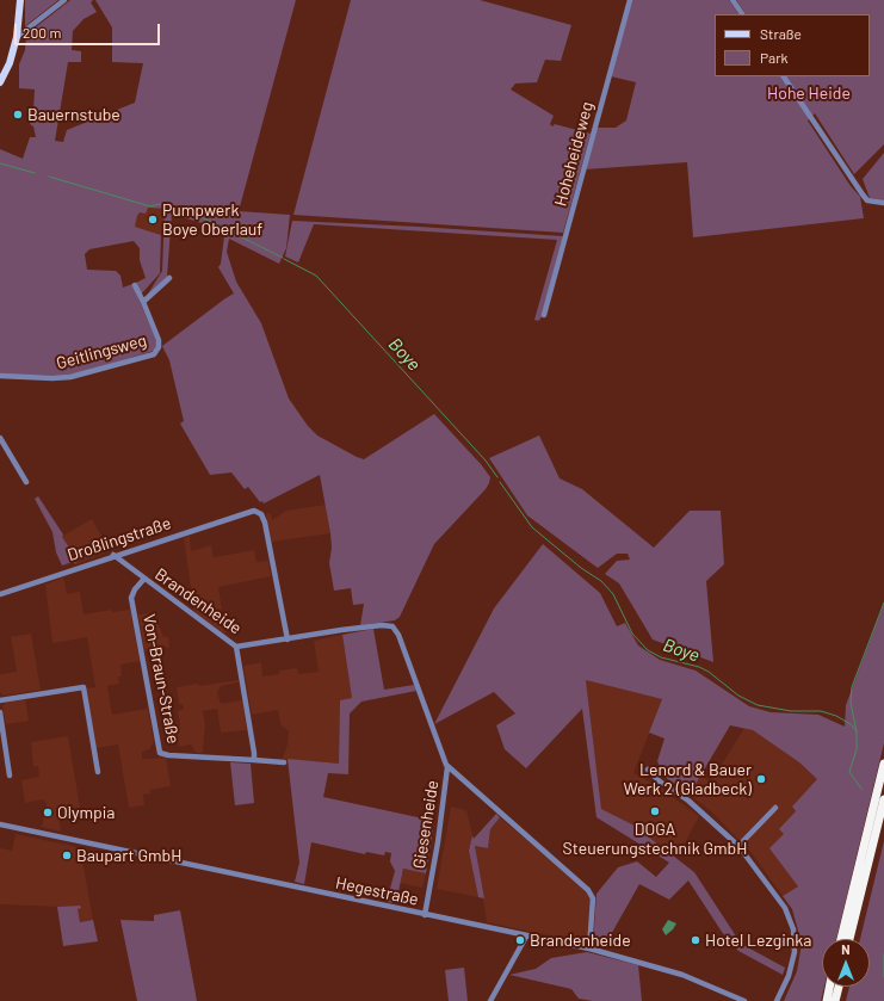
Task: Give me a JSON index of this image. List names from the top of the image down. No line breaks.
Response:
{"streets":{"street":["Hoheheideweg","Geitlingsweg","Droßlingstraße","Brandenheide","Von-Braun-Straße","Giesenheide","Hegestraße"]},"crossings":[["Droßlingstraße","Brandenheide"],["Brandenheide","Von-Braun-Straße"],["Brandenheide","Giesenheide"],["Brandenheide","Hegestraße"],["Giesenheide","Hegestraße"]],"water":["Boye"],"parks":["Hohe Heide"],"places":["Bauernstube","Pumpwerk Boye Oberlauf","Lenord & Bauer Werk 2 (Gladbeck)","DOGA Steuerungstechnik GmbH","Olympia","Baupart GmbH","Brandenheide","Hotel Lezginka"],"legend":["Straße","Park"],"scale_bar":"200 m","north":"top"}
